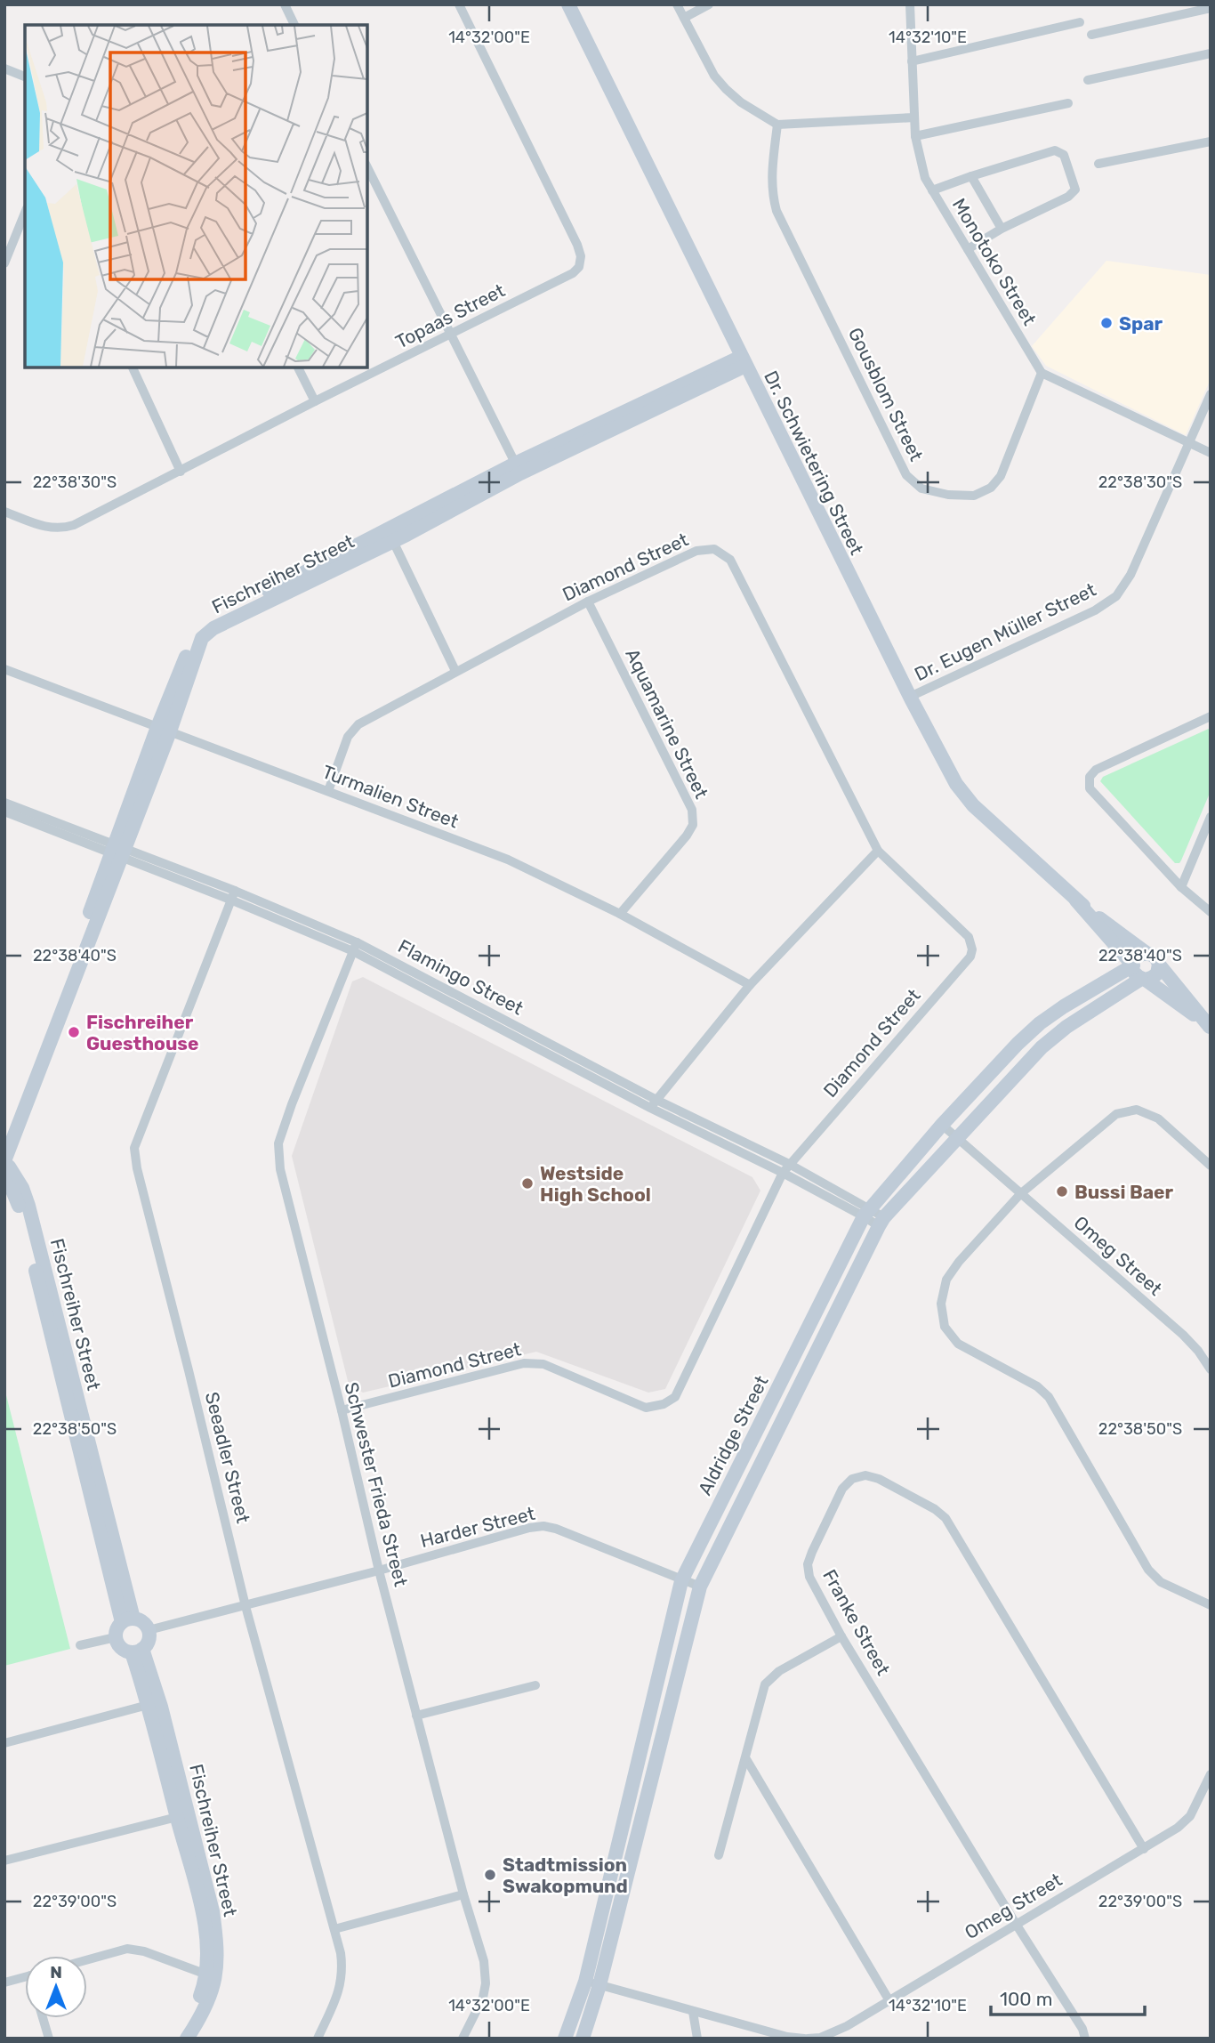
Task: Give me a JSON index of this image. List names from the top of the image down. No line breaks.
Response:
{"streets":{"street":["Monotoko Street","Topaas Street","Gousblom Street","Dr. Schwietering Street","Diamond Street","Fischreiher Street","Dr. Eugen Müller Street","Aquamarine Street","Turmalien Street","Flamingo Street","Omeg Street","Aldridge Street","Seeadler Street","Schwester Frieda Street","Harder Street","Franke Street"]},"crossings":[["Monotoko Street","Gousblom Street"],["Dr. Schwietering Street","Fischreiher Street"],["Dr. Schwietering Street","Dr. Eugen Müller Street"],["Dr. Schwietering Street","Aldridge Street"],["Diamond Street","Aquamarine Street"],["Diamond Street","Turmalien Street"],["Diamond Street","Flamingo Street"],["Diamond Street","Schwester Frieda Street"],["Fischreiher Street","Turmalien Street"],["Fischreiher Street","Flamingo Street"],["Fischreiher Street","Harder Street"],["Aquamarine Street","Turmalien Street"],["Flamingo Street","Aldridge Street"],["Flamingo Street","Seeadler Street"],["Flamingo Street","Schwester Frieda Street"],["Omeg Street","Aldridge Street"],["Omeg Street","Franke Street"],["Aldridge Street","Harder Street"],["Seeadler Street","Harder Street"],["Schwester Frieda Street","Harder Street"]],"places":["Spar","Fischreiher Guesthouse","Westside High School","Bussi Baer","Stadtmission Swakopmund"],"scale_bar":"100 m","north":"top","coordinates":["14°32'00\"E","14°32'10\"E","22°38'30\"S","22°38'40\"S","22°38'50\"S","22°39'00\"S"]}
